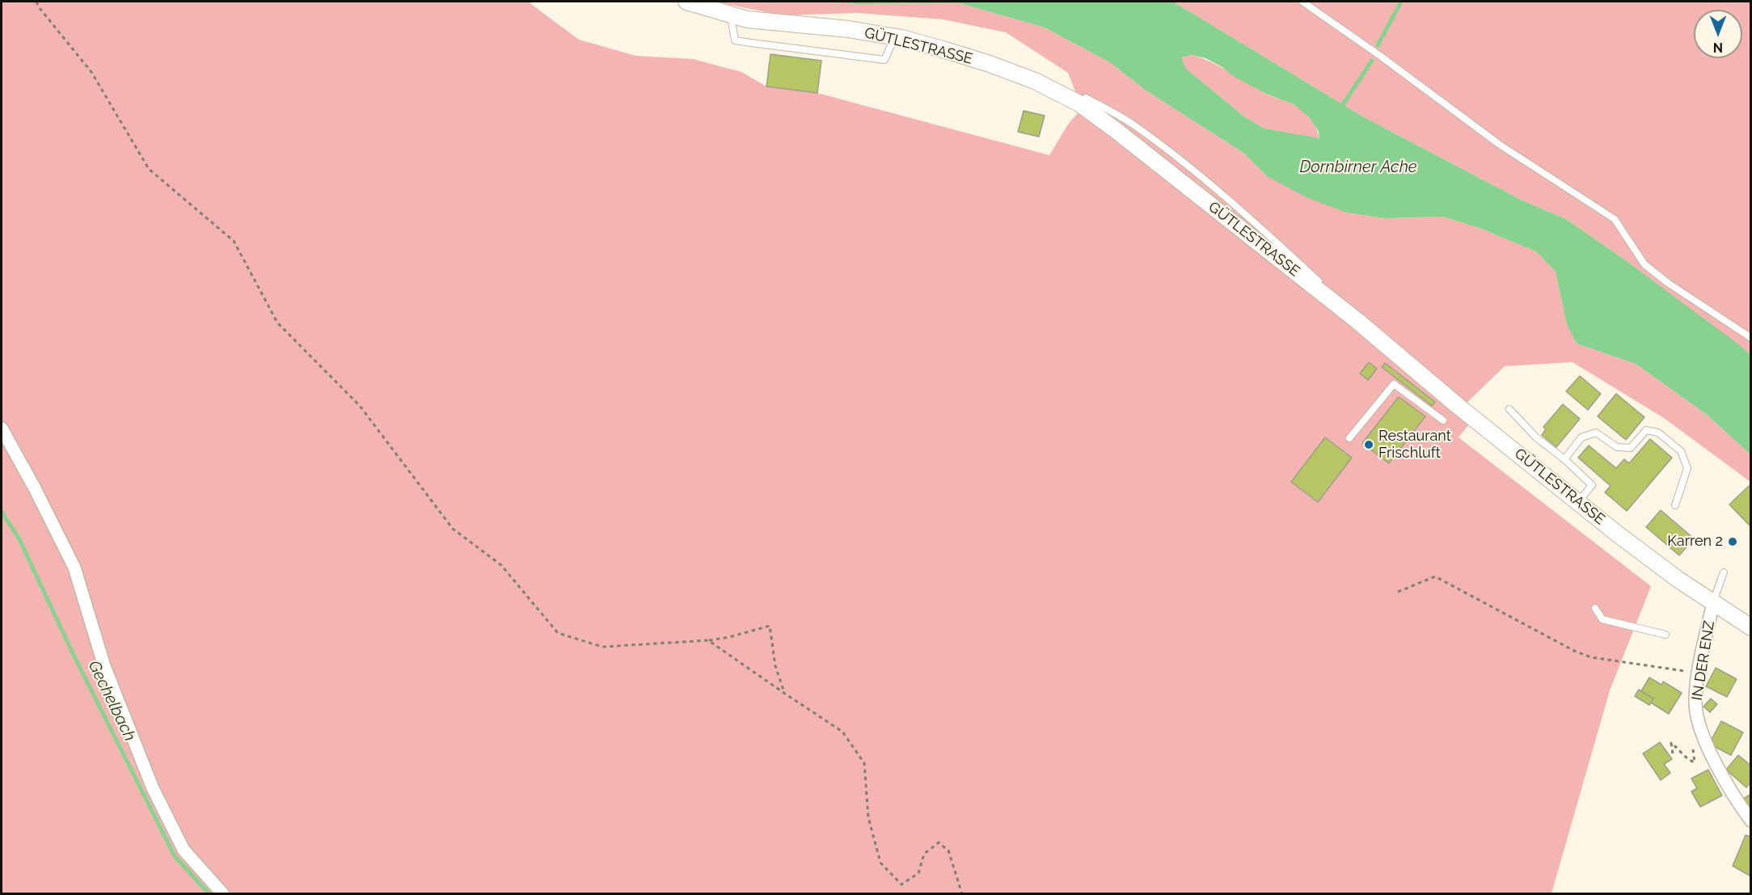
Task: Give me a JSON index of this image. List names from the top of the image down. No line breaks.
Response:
{"streets":{"street":["GÜTLESTRASSE","IN DER ENZ"]},"crossings":[["GÜTLESTRASSE","IN DER ENZ"]],"water":["Dornbirner Ache","Gechelbach"],"places":["Restaurant Frischluft","Karren 2"],"north":"bottom"}
